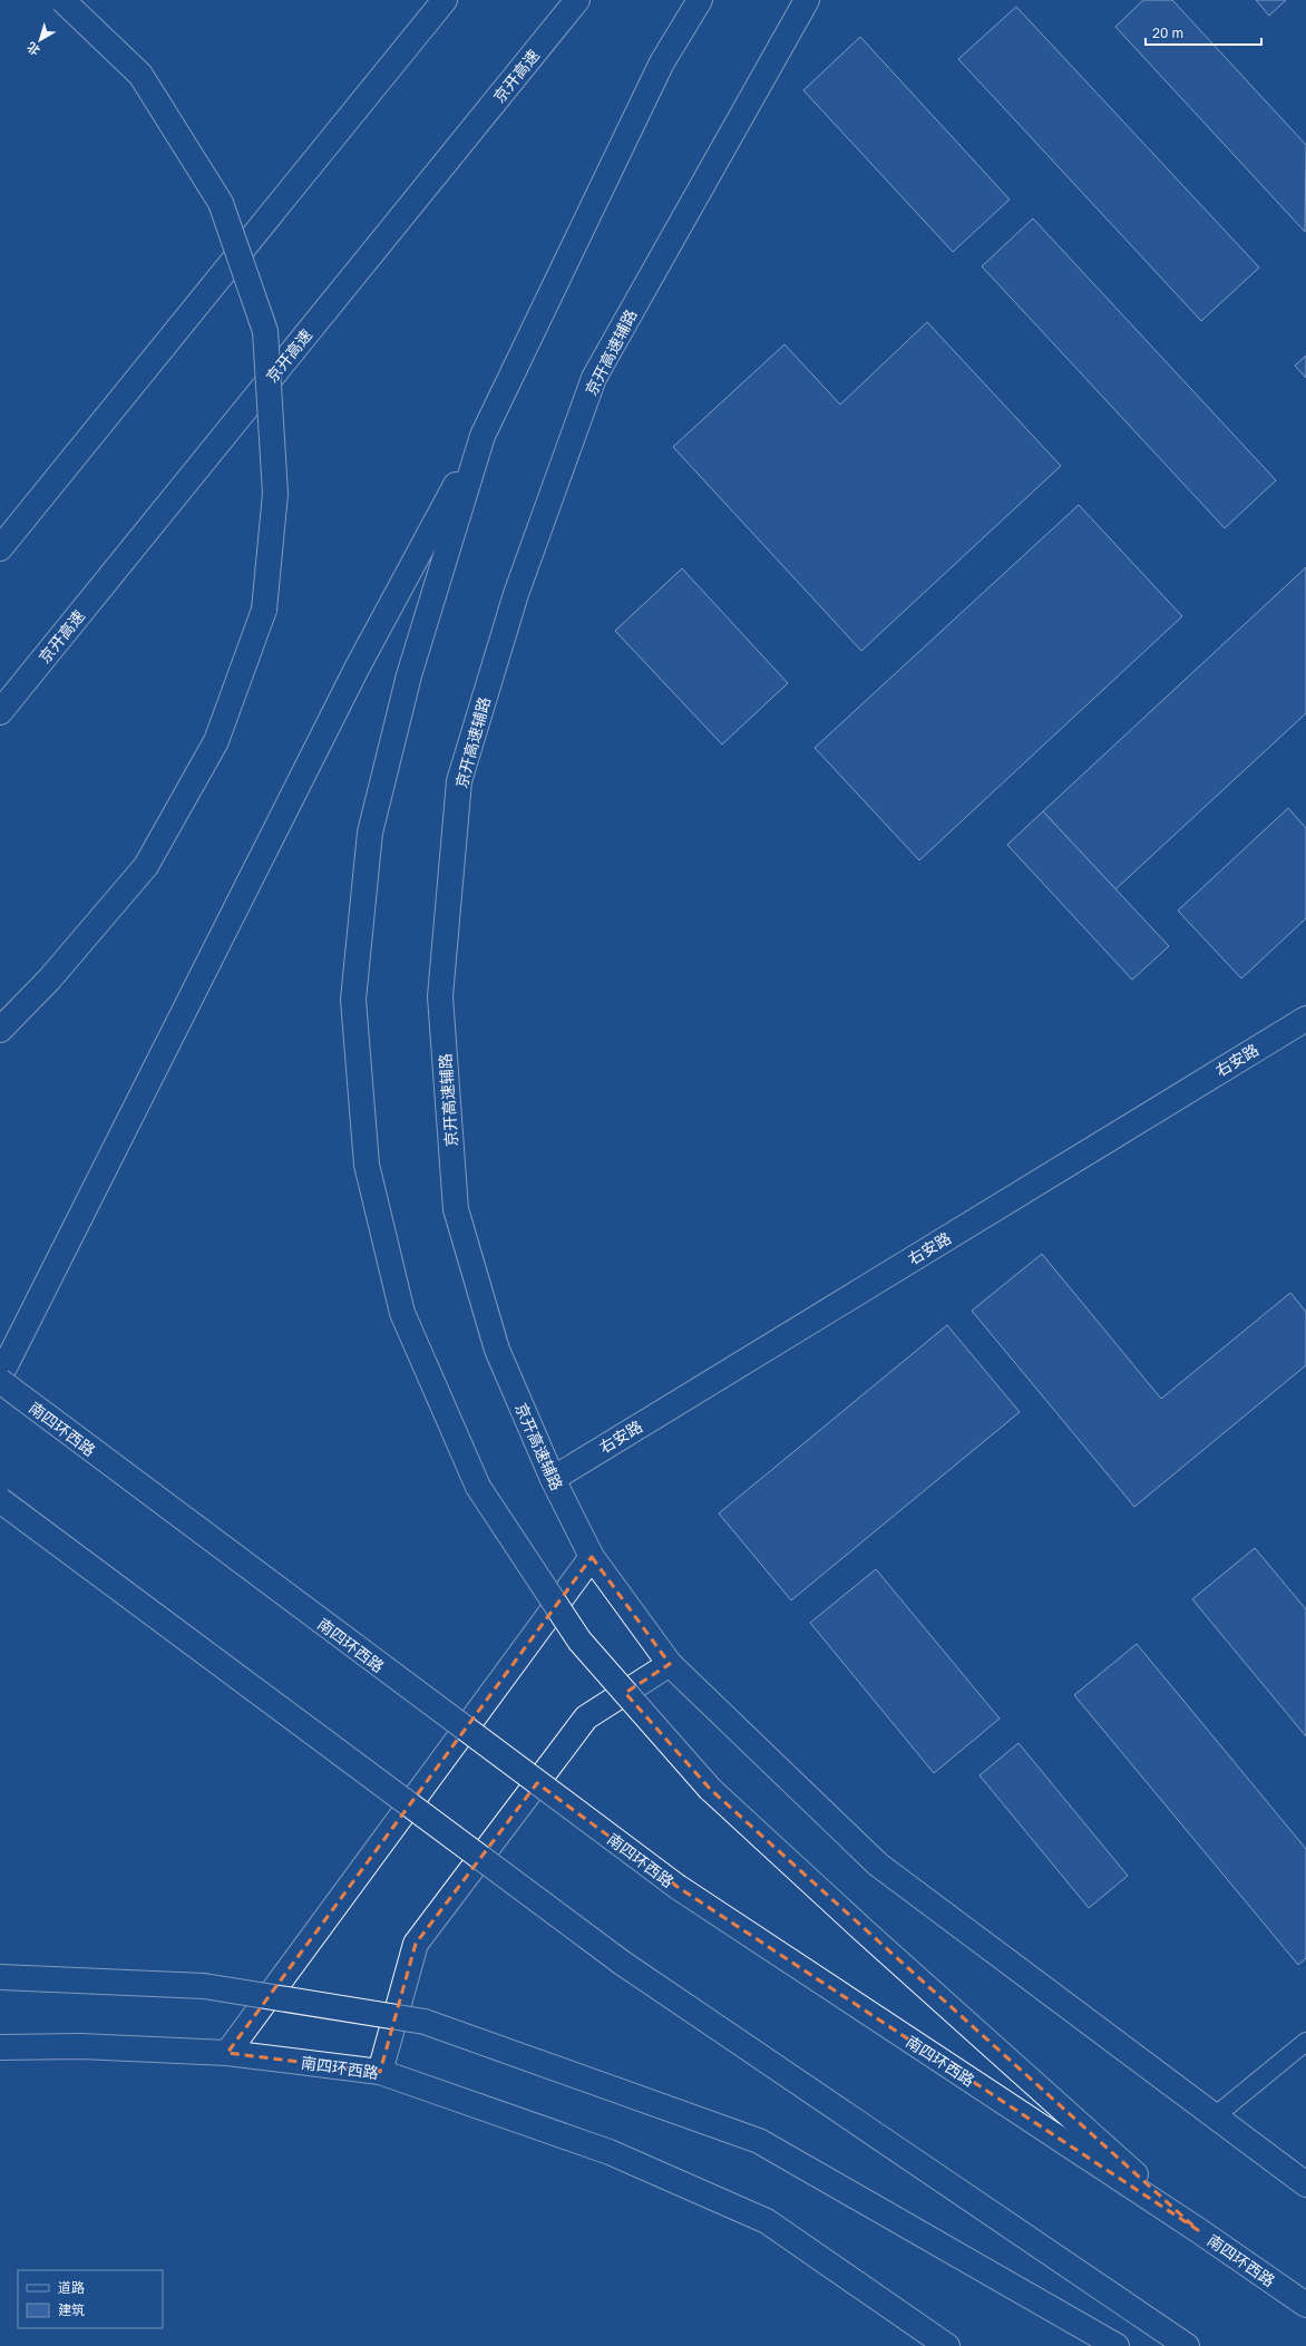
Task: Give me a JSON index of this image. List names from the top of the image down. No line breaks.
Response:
{"streets":{"main road":["京开高速","京开高速辅路","右安路","南四环西路"]},"crossings":[["京开高速辅路","右安路"]],"legend":["道路","建筑"],"scale_bar":"20 m","north":"bottom left"}
